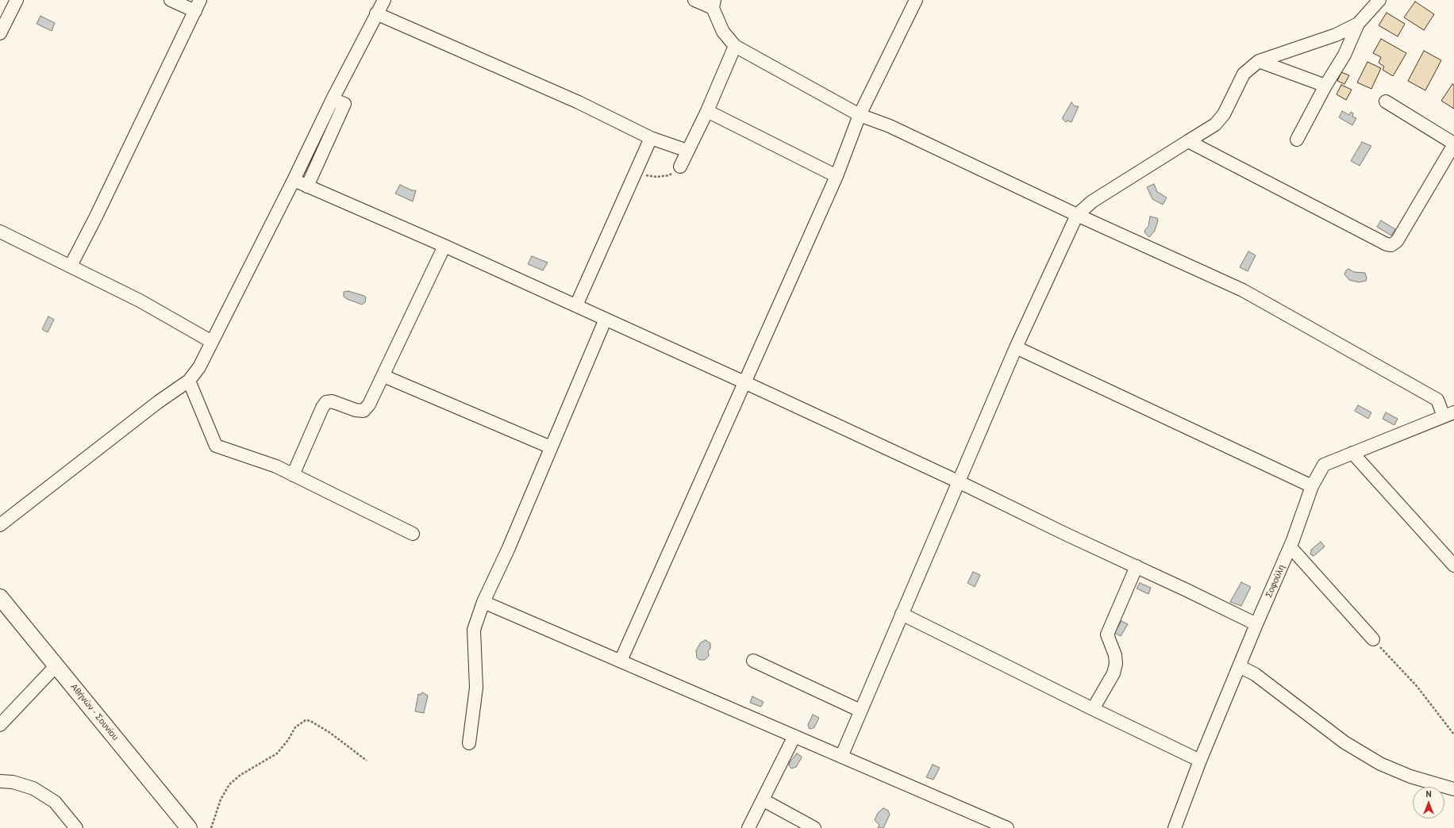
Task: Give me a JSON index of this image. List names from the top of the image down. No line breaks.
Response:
{"streets":{"main road":["Αθήνών - Σουνίου"],"street":["Σοφούλη"]},"north":"top"}
